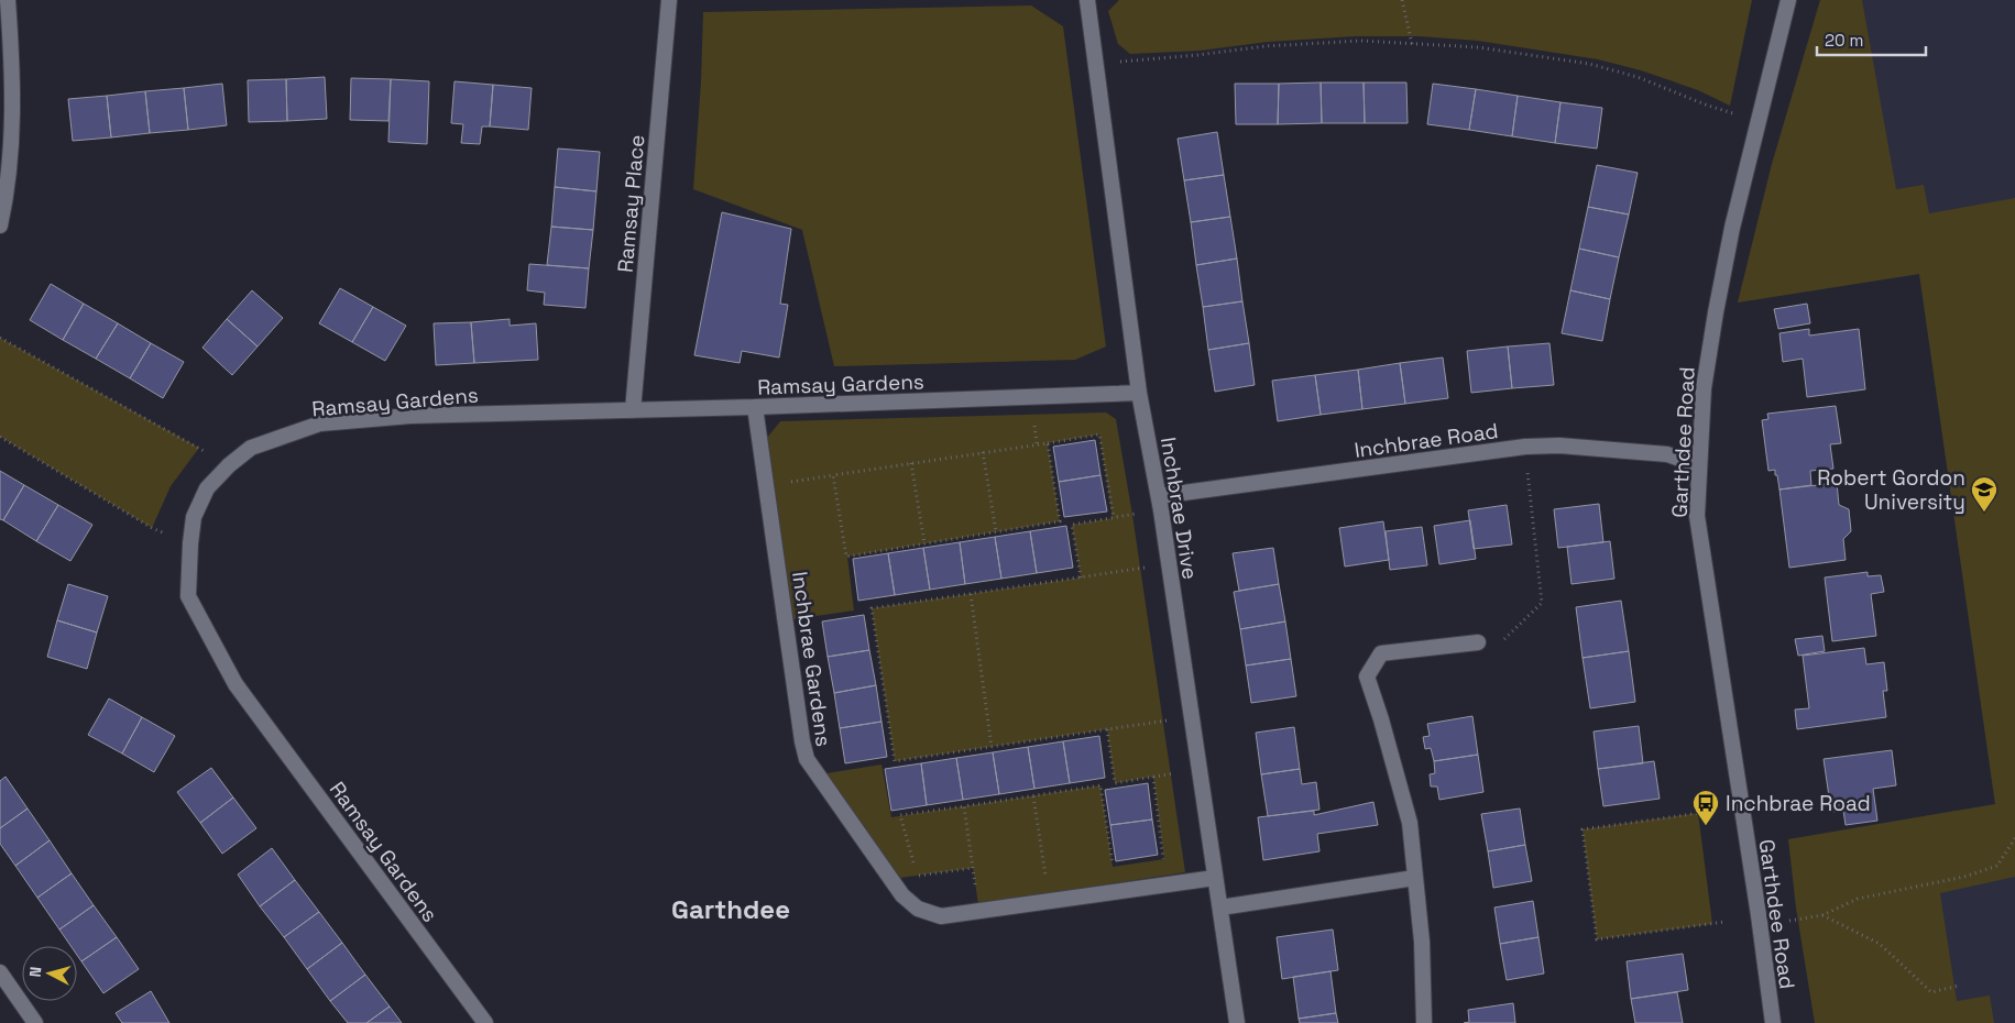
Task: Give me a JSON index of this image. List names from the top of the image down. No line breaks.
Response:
{"streets":{"street":["Ramsay Place","Ramsay Gardens","Inchbrae Road","Garthdee Road","Inchbrae Drive","Inchbrae Gardens"]},"crossings":[["Ramsay Place","Ramsay Gardens"],["Ramsay Gardens","Inchbrae Drive"],["Ramsay Gardens","Inchbrae Gardens"],["Inchbrae Road","Garthdee Road"],["Inchbrae Road","Inchbrae Drive"],["Inchbrae Drive","Inchbrae Gardens"]],"districts":["Garthdee"],"places":{"school or university":["Robert Gordon University"],"bus stop":["Inchbrae Road"]},"scale_bar":"20 m","north":"left"}
